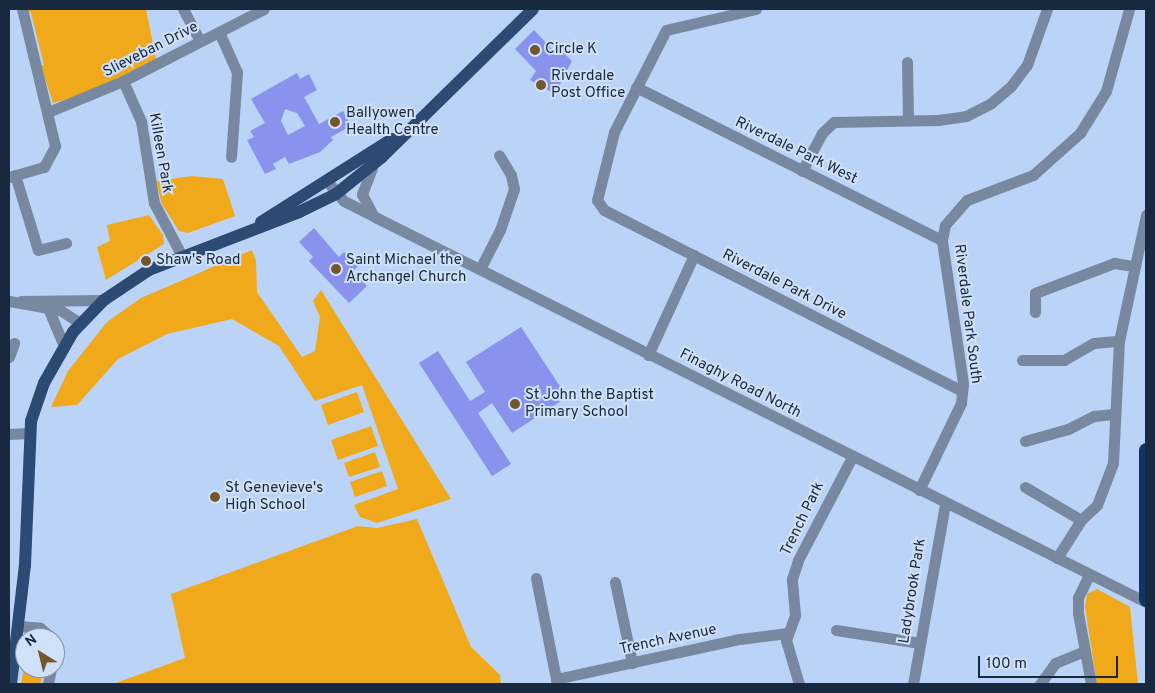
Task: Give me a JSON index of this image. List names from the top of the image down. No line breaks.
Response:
{"streets":{"street":["Slieveban Drive","Riverdale Park West","Killeen Park","Riverdale Park Drive","Riverdale Park South","Finaghy Road North","Trench Park","Ladybrook Park","Trench Avenue"]},"crossings":[["Slieveban Drive","Killeen Park"],["Riverdale Park West","Riverdale Park Drive"],["Riverdale Park West","Riverdale Park South"],["Riverdale Park Drive","Riverdale Park South"],["Riverdale Park South","Finaghy Road North"],["Finaghy Road North","Trench Park"],["Finaghy Road North","Ladybrook Park"],["Trench Park","Trench Avenue"]],"places":["Circle K","Riverdale Post Office","Ballyowen Health Centre","Shaw's Road","Saint Michael the Archangel Church","St John the Baptist Primary School","St Genevieve's High School"],"scale_bar":"100 m","north":"top left"}
